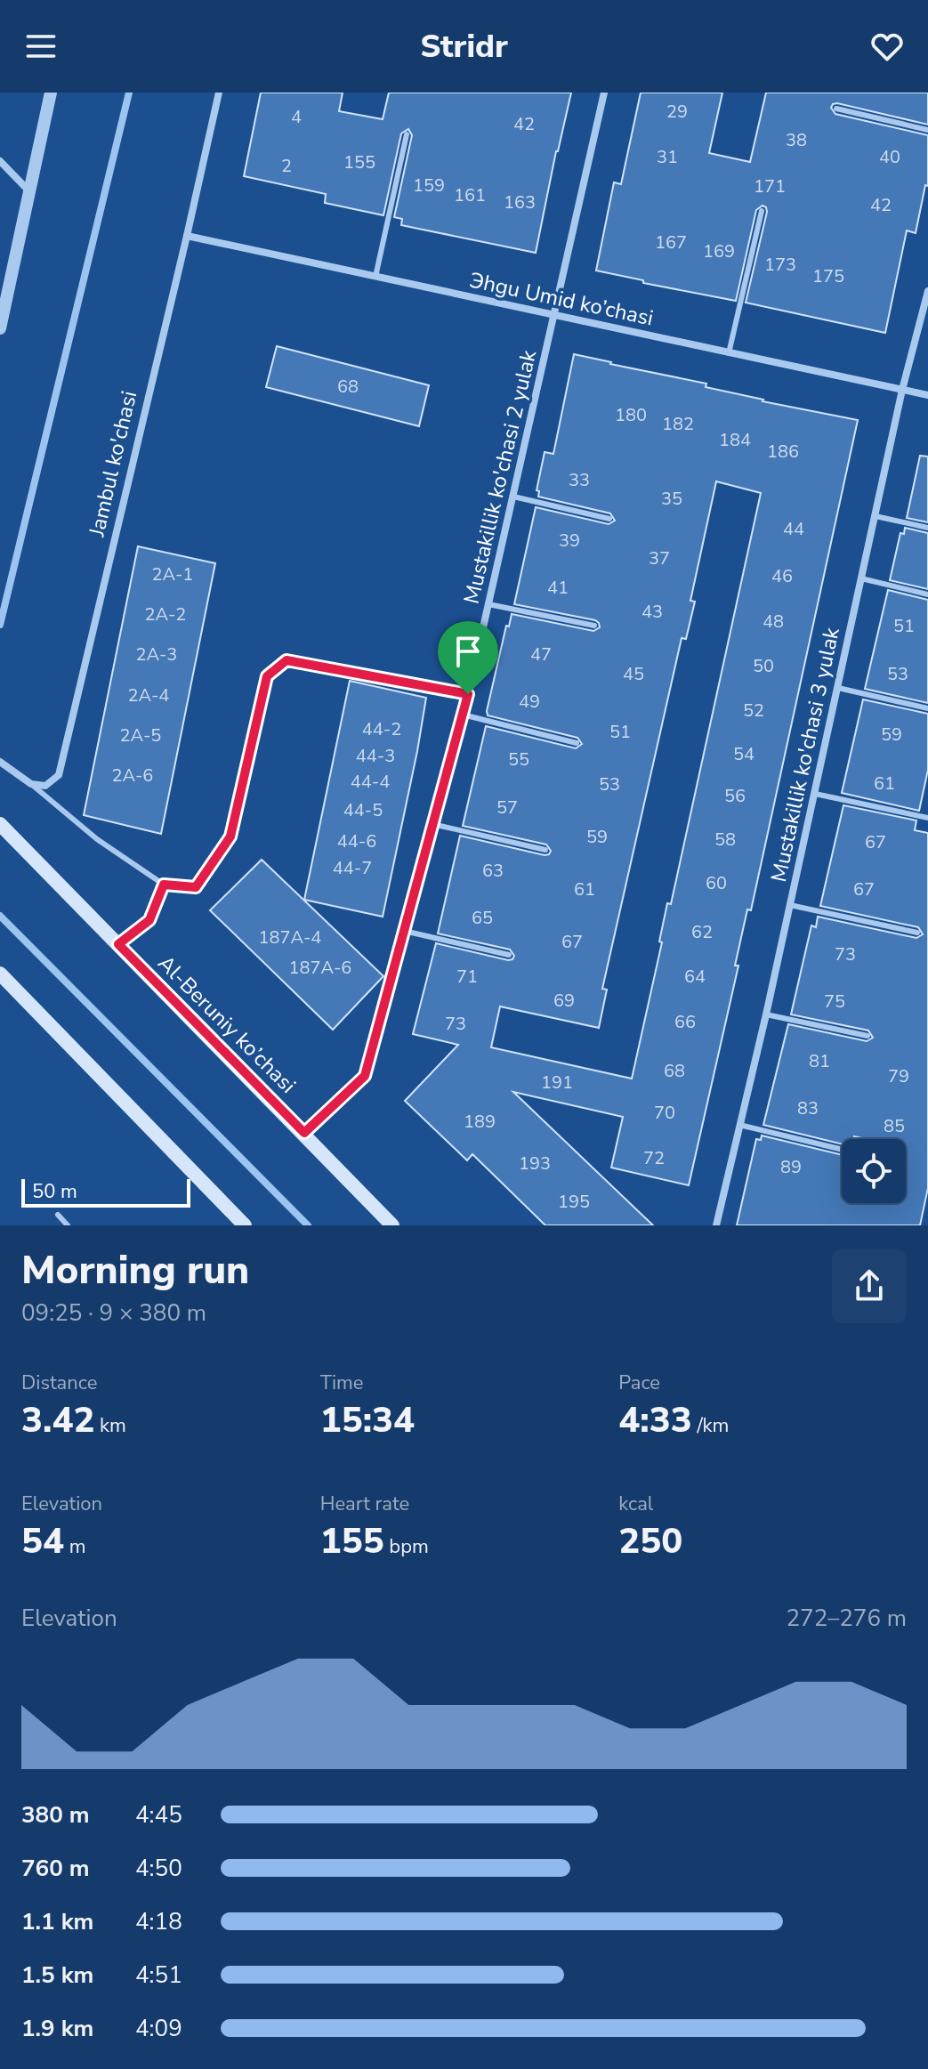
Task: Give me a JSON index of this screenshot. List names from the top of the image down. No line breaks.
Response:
{"streets":{"main road":["Al-Beruniy ko’chasi"],"street":["Эhgu Umid ko’chasi","Jambul ko'chasi","Mustakillik ko'chasi 2 yulak","Mustakillik ko'chasi 3 yulak"]},"crossings":[["Эhgu Umid ko’chasi","Jambul ko'chasi"],["Эhgu Umid ko’chasi","Mustakillik ko'chasi 2 yulak"],["Эhgu Umid ko’chasi","Mustakillik ko'chasi 3 yulak"],["Mustakillik ko'chasi 2 yulak","Al-Beruniy ko’chasi"]],"house_numbers":["29","4","42","38","31","40","155","2","159","171","161","163","42","167","169","173","175","68","180","182","184","186","33","35","44","39","37","2А-1","46","41","43","2А-2","48","51","2А-3","47","50","45","53","2А-4","49","52","44-2","51","59","2А-5","54","44-3","55","2А-6","44-4","61","53","56","57","44-5","59","58","44-6","67","44-7","63","60","61","67","65","62","187А-4","67","73","187А-6","71","64","69","75","66","73","81","68","79","191","83","70","189","85","72","193","89","195"],"scale_bar":"50 m","page":{"header":"Stridr","scale":"50 m","heading":["Morning run","09:25 · 9 × 380 m"],"stats":[["Distance","3.42 km"],["Time","15:34"],["Pace","4:33 /km"],["Elevation","54 m"],["Heart rate","155 bpm"],["kcal","250"]],"chart":["Elevation","272–276 m"],"list":[{"name":"380 m","note":"4:45"},{"name":"760 m","note":"4:50"},{"name":"1.1 km","note":"4:18"},{"name":"1.5 km","note":"4:51"},{"name":"1.9 km","note":"4:09"}]}}
